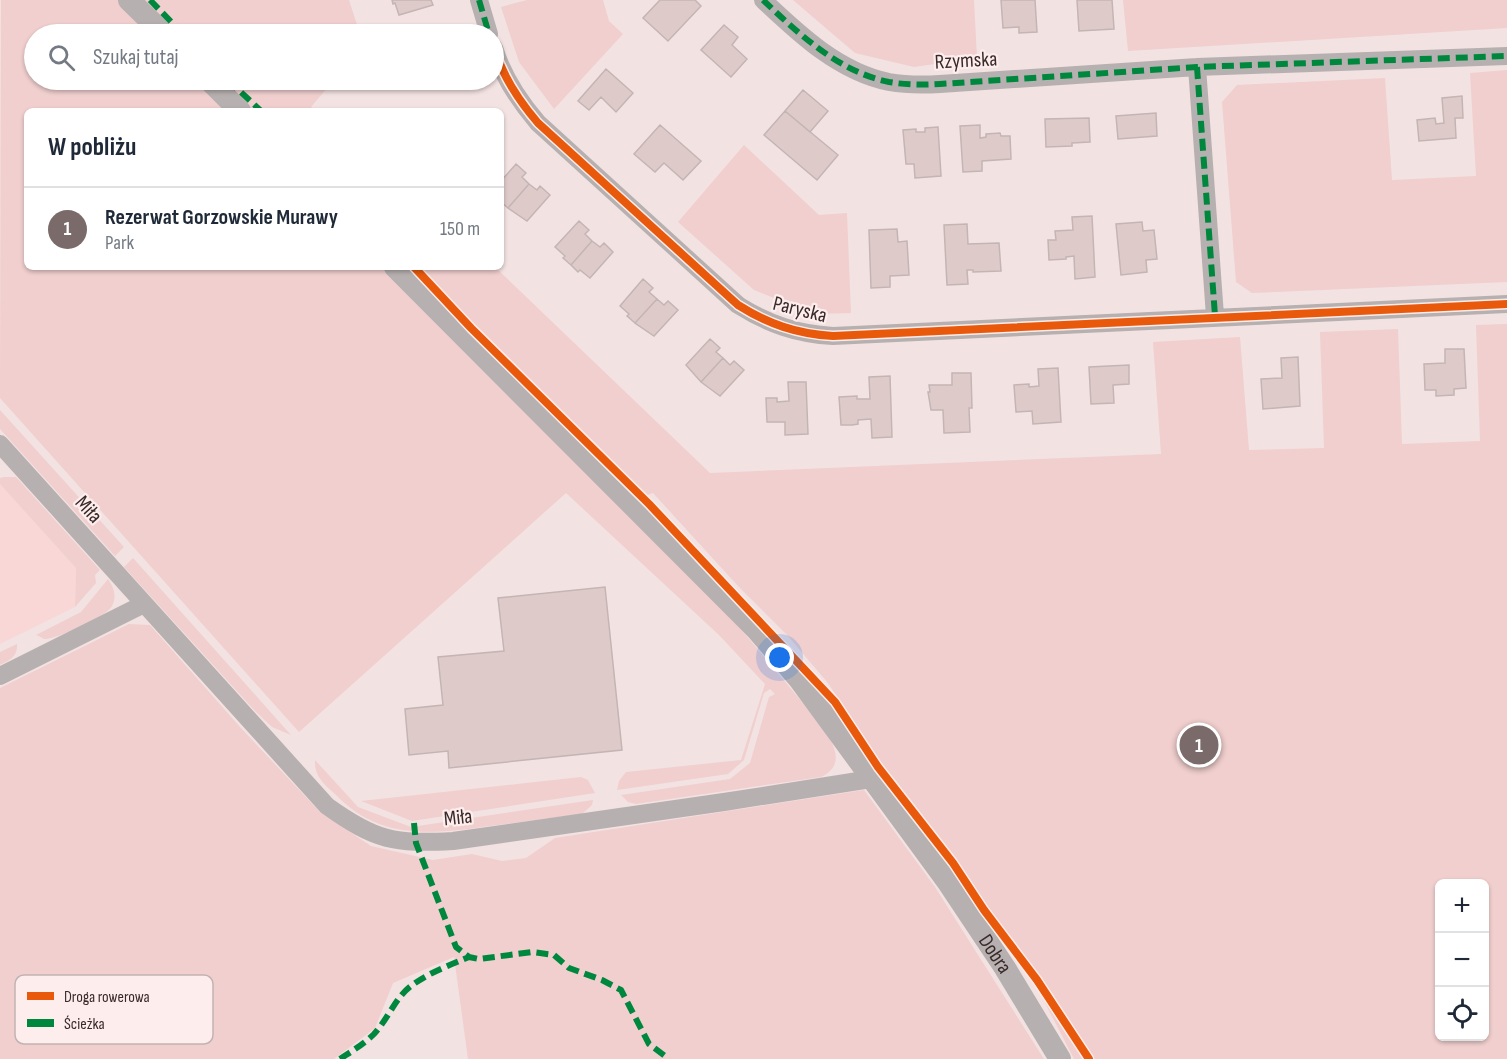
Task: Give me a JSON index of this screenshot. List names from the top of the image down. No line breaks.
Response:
{"streets":{"street":["Rzymska","Paryska","Miła","Dobra"]},"crossings":[["Miła","Dobra"]],"legend":["Droga rowerowa","Ścieżka"],"page":{"search":"Szukaj tutaj","heading":"W pobliżu","list":[{"mark":"1","name":"Rezerwat Gorzowskie Murawy","note":"Park","value":"150 m"}],"pins":"1","map_buttons":["+","−"]}}
